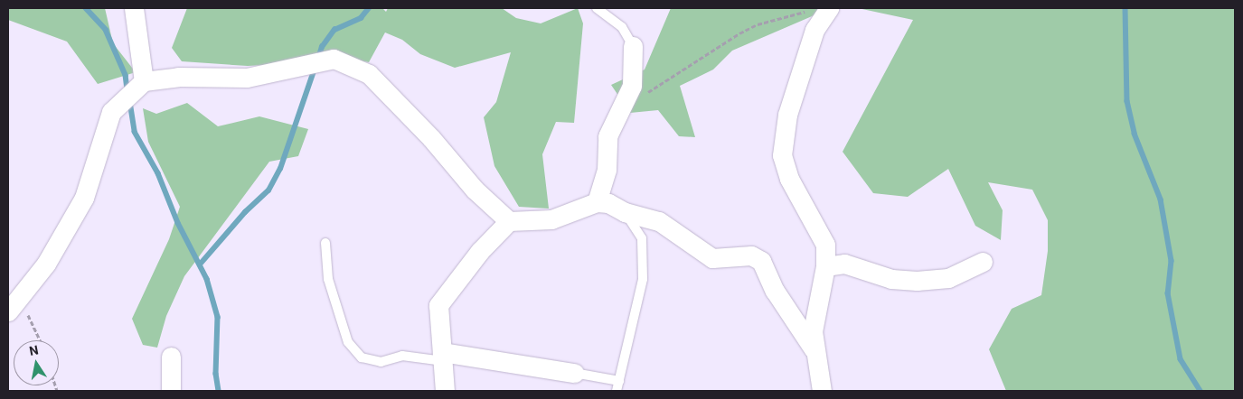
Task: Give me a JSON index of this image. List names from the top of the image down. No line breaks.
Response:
{"north":"top"}
